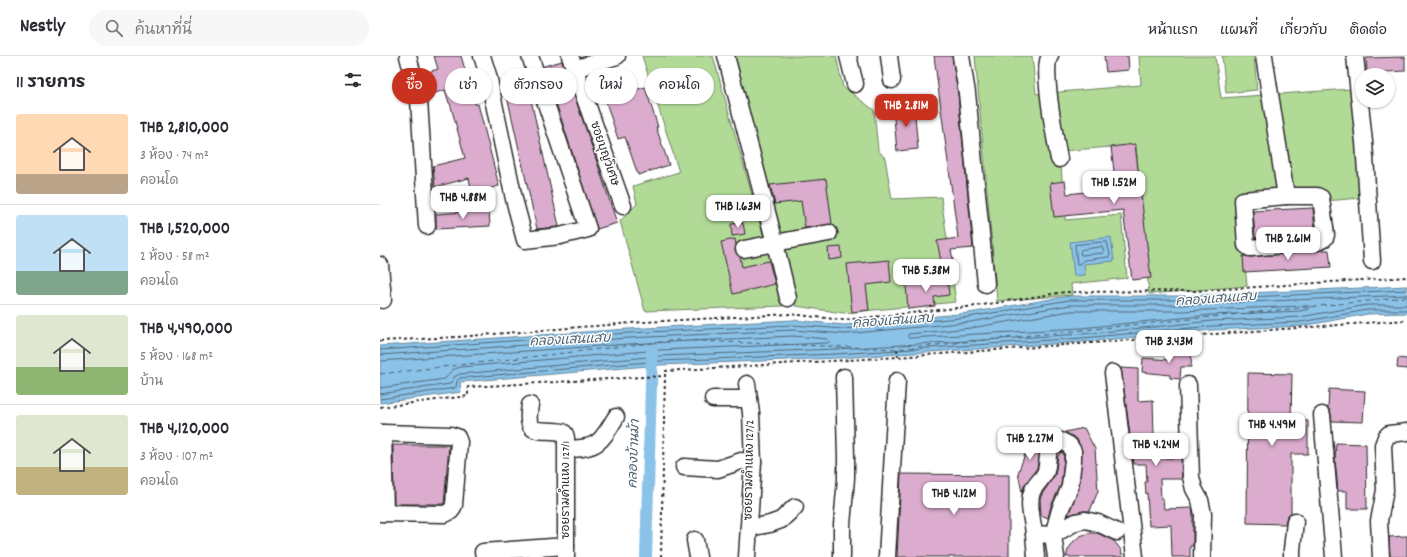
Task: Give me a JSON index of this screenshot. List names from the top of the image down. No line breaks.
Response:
{"streets":{"street":["ซอยบุญวิเศษ","ซอยรามคำแหง 127/2","ซอยรามคำแหง 127/1"]},"water":["คลองแสนแสบ","คลองบ้านม้า"],"page":{"header":"Nestly","search":"ค้นหาที่นี่","nav":["หน้าแรก","แผนที่","เกี่ยวกับ","ติดต่อ"],"heading":"11 รายการ","chip":["ซื้อ","เช่า","ตัวกรอง","ใหม่","คอนโด"],"price":["THB 2.81M","THB 1.52M","THB 4.88M","THB 1.63M","THB 2.61M","THB 5.38M","THB 3.43M","THB 4.49M","THB 2.27M","THB 4.24M","THB 4.12M"],"list":[{"name":"THB 2,810,000","note":"3 ห้อง · 74 m² · คอนโด"},{"name":"THB 1,520,000","note":"2 ห้อง · 58 m² · คอนโด"},{"name":"THB 4,490,000","note":"5 ห้อง · 168 m² · บ้าน"},{"name":"THB 4,120,000","note":"3 ห้อง · 107 m² · คอนโด"}]}}
